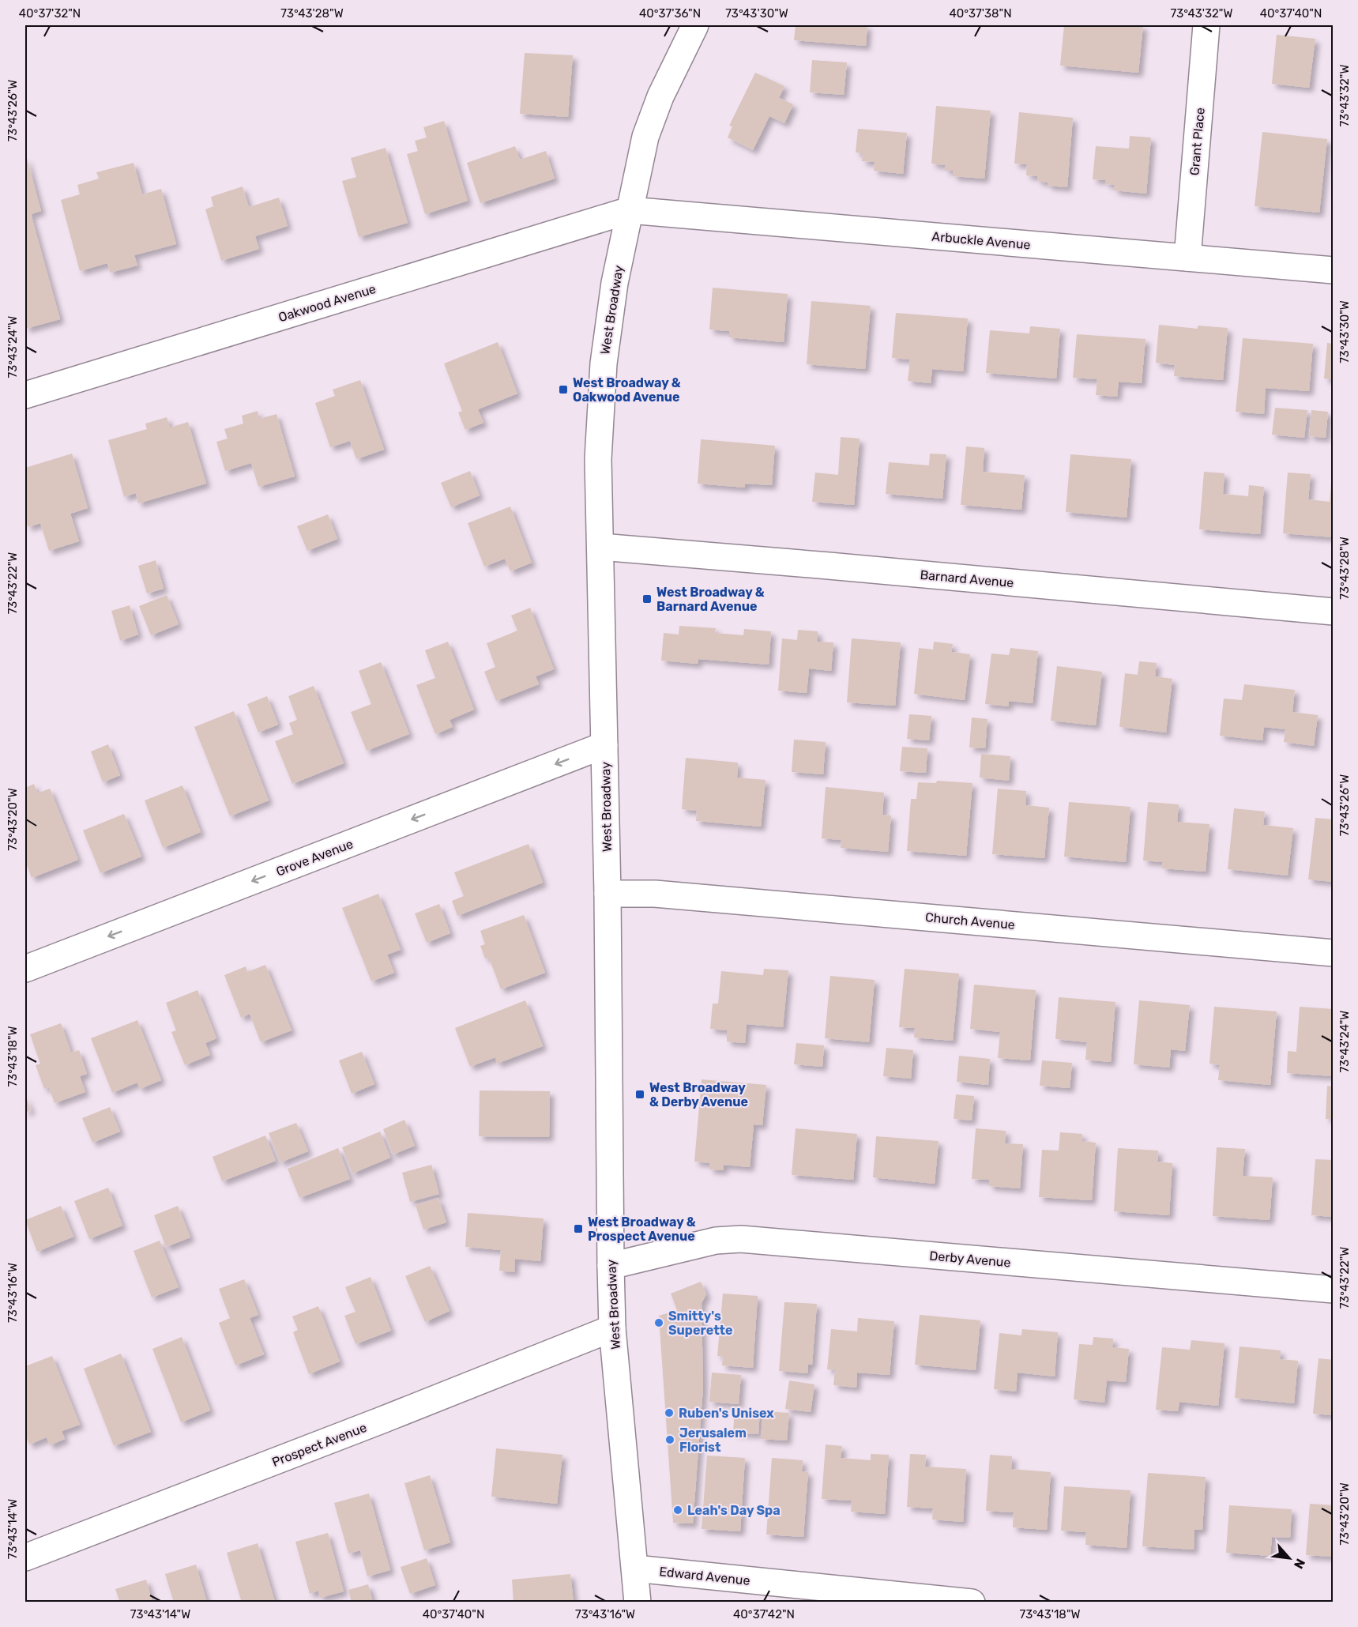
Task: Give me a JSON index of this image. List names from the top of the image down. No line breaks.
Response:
{"streets":{"street":["Grant Place","Arbuckle Avenue","Oakwood Avenue","West Broadway","Barnard Avenue","Grove Avenue","Church Avenue","Derby Avenue","Prospect Avenue","Edward Avenue"]},"crossings":[["Grant Place","Arbuckle Avenue"],["Arbuckle Avenue","Oakwood Avenue"],["Arbuckle Avenue","West Broadway"],["Oakwood Avenue","West Broadway"],["West Broadway","Barnard Avenue"],["West Broadway","Grove Avenue"],["West Broadway","Church Avenue"],["West Broadway","Derby Avenue"],["West Broadway","Prospect Avenue"],["West Broadway","Edward Avenue"]],"one_way":["Grove Avenue"],"places":{"transit":["West Broadway & Oakwood Avenue","West Broadway & Barnard Avenue","West Broadway & Derby Avenue","West Broadway & Prospect Avenue"],"other":["Smitty's Superette","Ruben's Unisex","Jerusalem Florist","Leah's Day Spa"]},"north":"bottom right","coordinates":["40°37'32\"N","73°43'28\"W","40°37'36\"N","73°43'30\"W","40°37'38\"N","73°43'32\"W","40°37'40\"N","73°43'26\"W","73°43'24\"W","73°43'22\"W","73°43'20\"W","73°43'18\"W","73°43'16\"W","73°43'14\"W","40°37'42\"N"]}
